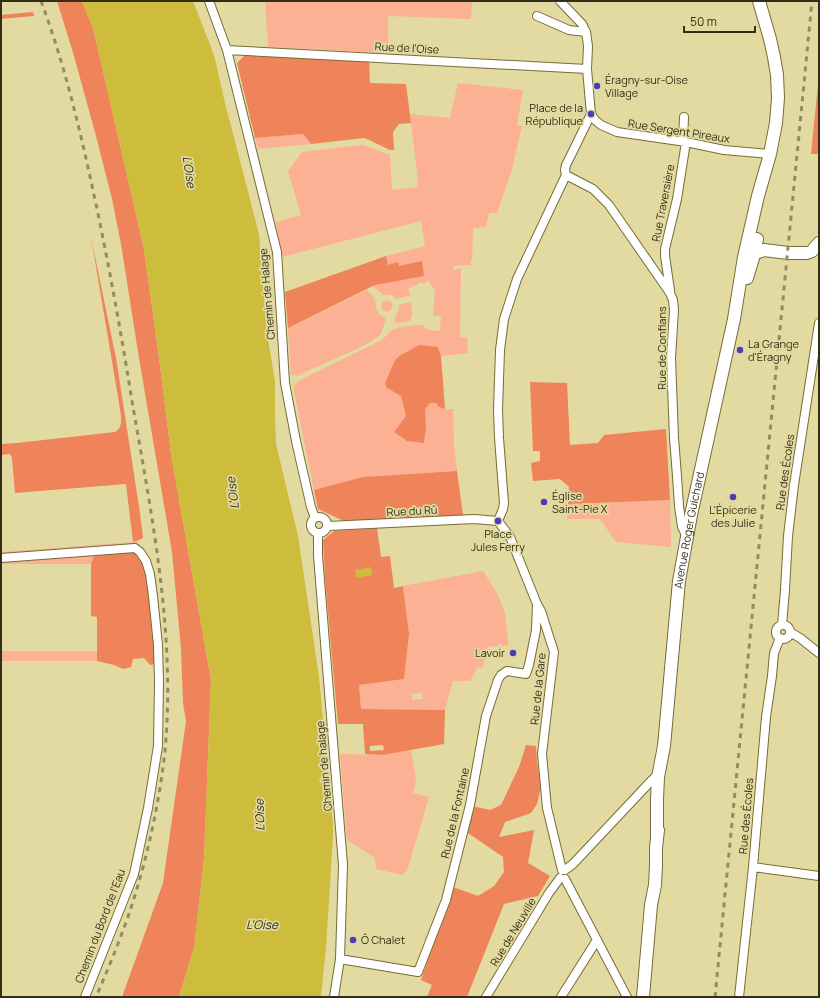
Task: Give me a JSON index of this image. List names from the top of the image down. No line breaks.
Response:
{"streets":{"main road":["Avenue Roger Guichard"],"street":["Rue de l'Oise","Rue Sergent Pireaux","Rue Traversière","Chemin de Halage","Rue de Conflans","Rue des Écoles","Rue du Rû","Rue de la Gare","Chemin de halage","Rue de la Fontaine","Chemin du Bord de l'Eau","Rue de Neuville"]},"crossings":[["Rue de l'Oise","Chemin de Halage"],["Rue Sergent Pireaux","Rue Traversière"],["Rue Sergent Pireaux","Avenue Roger Guichard"],["Rue Traversière","Rue de Conflans"],["Chemin de Halage","Rue du Rû"],["Chemin de Halage","Chemin de halage"],["Rue de Conflans","Avenue Roger Guichard"],["Rue du Rû","Rue de la Gare"],["Rue du Rû","Chemin de halage"],["Rue de la Gare","Rue de la Fontaine"],["Rue de la Gare","Rue de Neuville"],["Chemin de halage","Rue de la Fontaine"]],"water":["L'Oise","L’Oise"],"places":["Éragny-sur-Oise Village","Place de la République","La Grange d'Éragny","L'Épicerie des Julie","Église Saint-Pie X","Place Jules Ferry","Lavoir","Ô Chalet"],"scale_bar":"50 m"}
